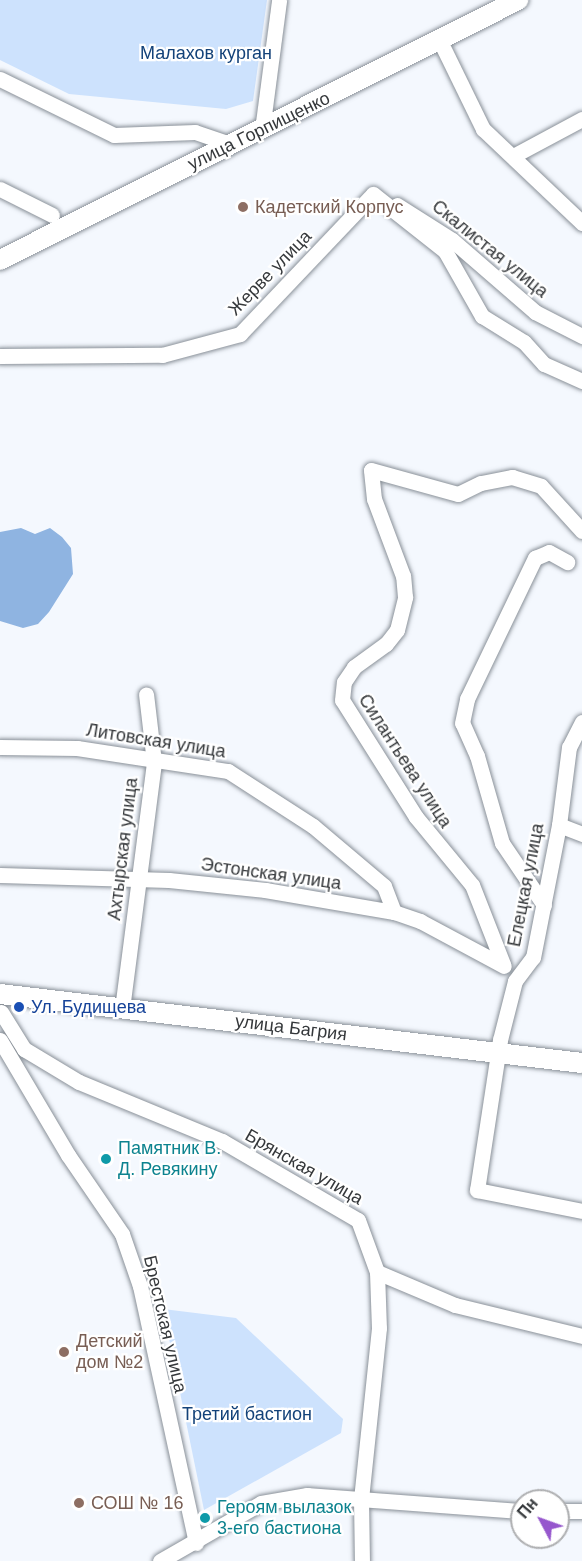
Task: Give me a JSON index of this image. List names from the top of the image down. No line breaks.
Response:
{"streets":{"main road":["улица Горпищенко","улица Багрия"],"street":["Скалистая улица","Жерве улица","Литовская улица","Силантьева улица","Ахтырская улица","Эстонская улица","Елецкая улица","Брянская улица","Брестская улица"]},"crossings":[["Скалистая улица","Жерве улица"],["Литовская улица","Ахтырская улица"],["Литовская улица","Эстонская улица"],["Силантьева улица","Эстонская улица"],["Ахтырская улица","Эстонская улица"],["Ахтырская улица","улица Багрия"],["Эстонская улица","Елецкая улица"],["Елецкая улица","улица Багрия"],["улица Багрия","Брянская улица"]],"parks":["Малахов курган","Третий бастион"],"places":["Кадетский Корпус","Ул. Будищева","Памятник В. Д. Ревякину","Детский дом №2","СОШ № 16","Героям вылазок 3-его бастиона"],"north":"top left"}
